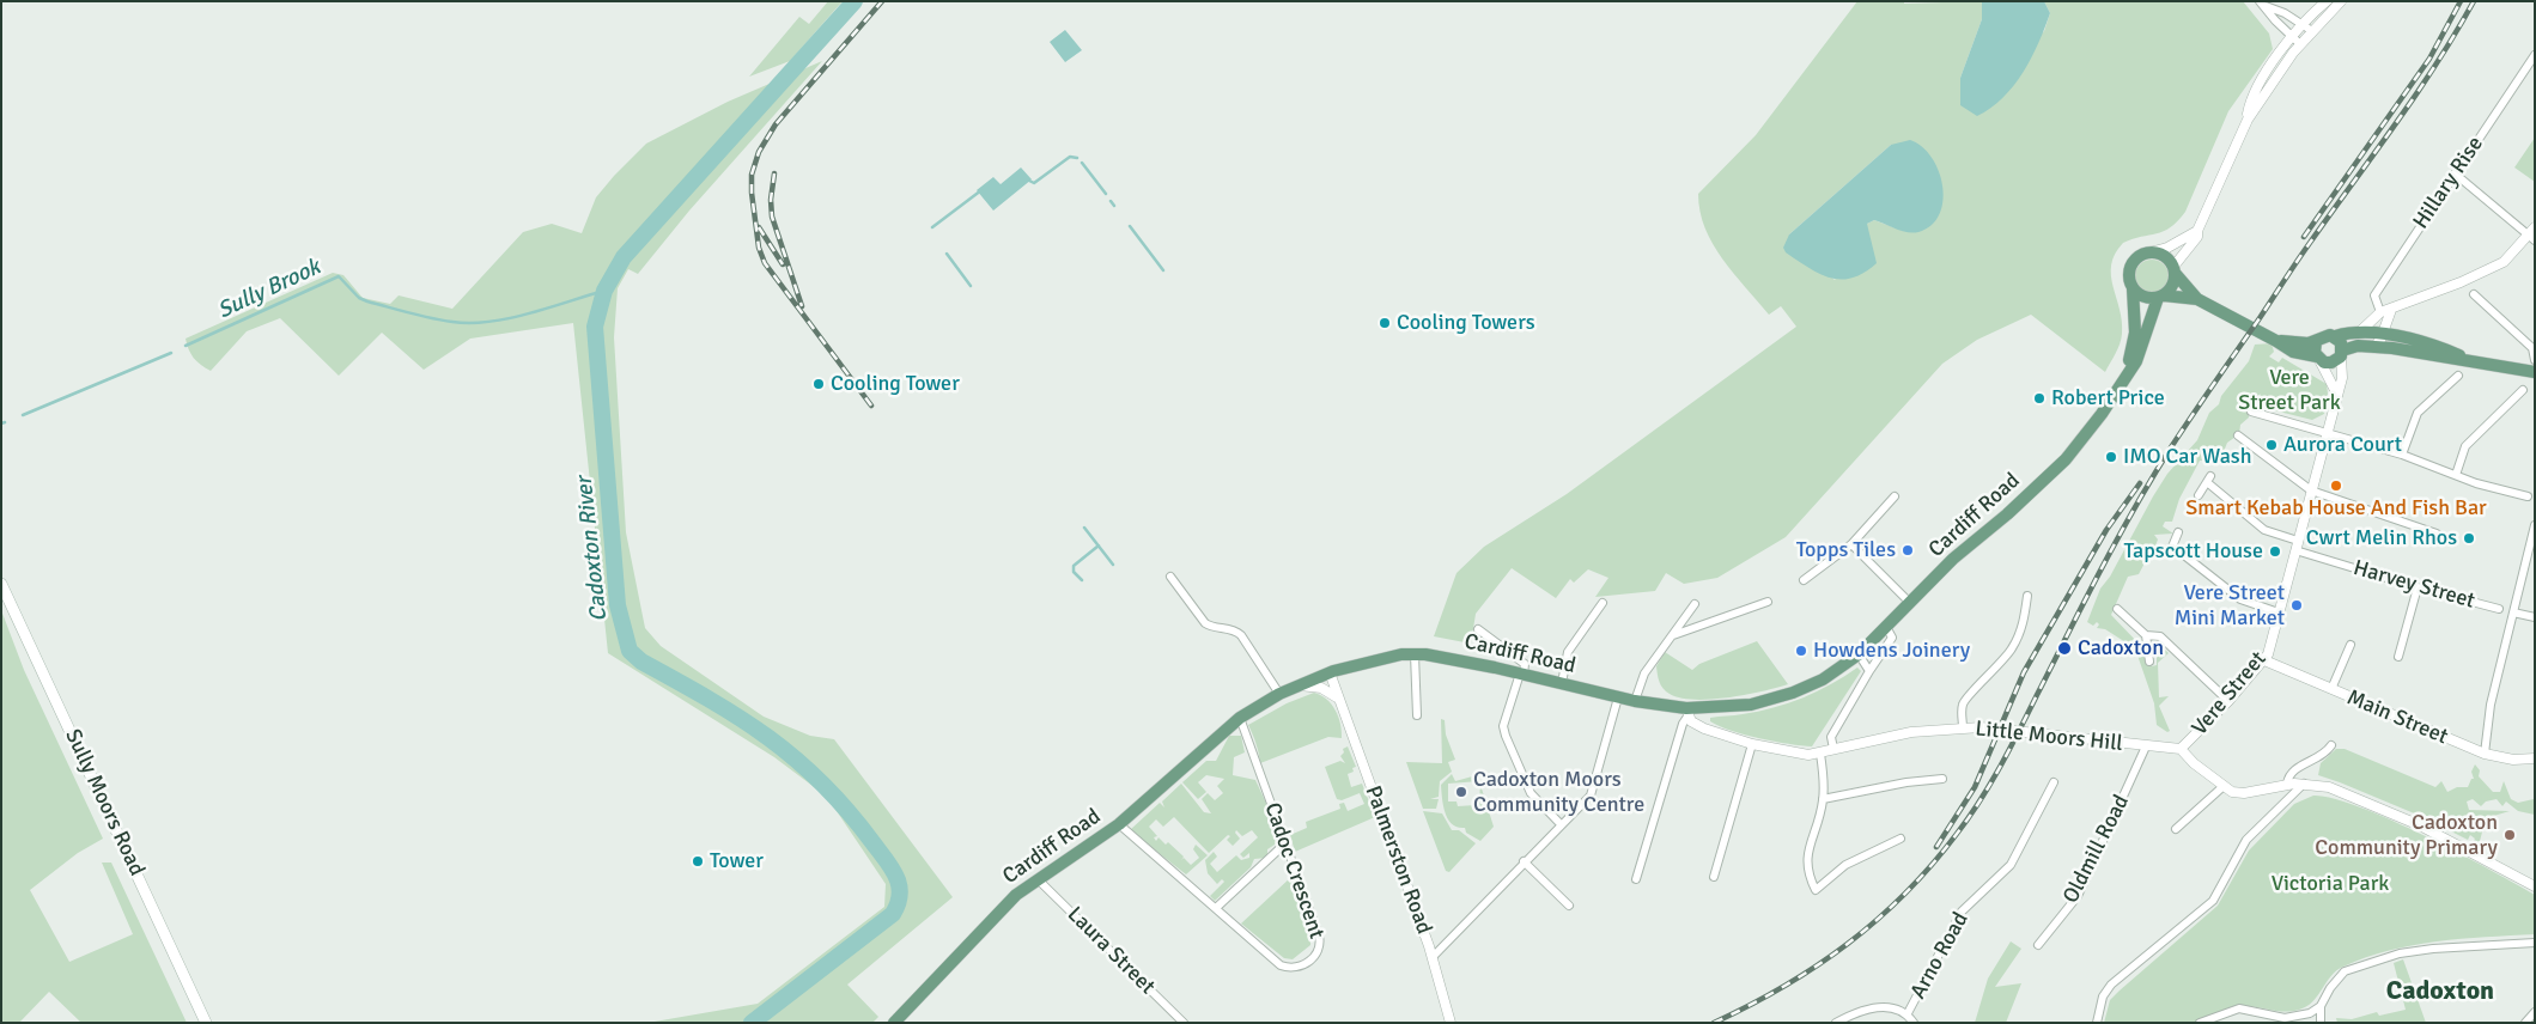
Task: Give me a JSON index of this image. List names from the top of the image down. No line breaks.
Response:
{"streets":{"main road":["Cardiff Road","Sully Moors Road"],"street":["Hillary Rise","Harvey Street","Vere Street","Main Street","Little Moors Hill","Oldmill Road","Palmerston Road","Cadoc Crescent","Laura Street","Arno Road"]},"crossings":[["Cardiff Road","Little Moors Hill"],["Cardiff Road","Palmerston Road"],["Cardiff Road","Cadoc Crescent"],["Cardiff Road","Laura Street"],["Harvey Street","Vere Street"],["Vere Street","Main Street"],["Vere Street","Little Moors Hill"],["Little Moors Hill","Oldmill Road"]],"districts":["Cadoxton"],"water":["Sully Brook","Cadoxton River"],"parks":["Vere Street Park","Victoria Park"],"places":["Cooling Towers","Cooling Tower","Robert Price","Aurora Court","IMO Car Wash","Smart Kebab House And Fish Bar","Cwrt Melin Rhos","Topps Tiles","Tapscott House","Vere Street Mini Market","Cadoxton","Howdens Joinery","Cadoxton Moors Community Centre","Cadoxton Community Primary","Tower"]}
